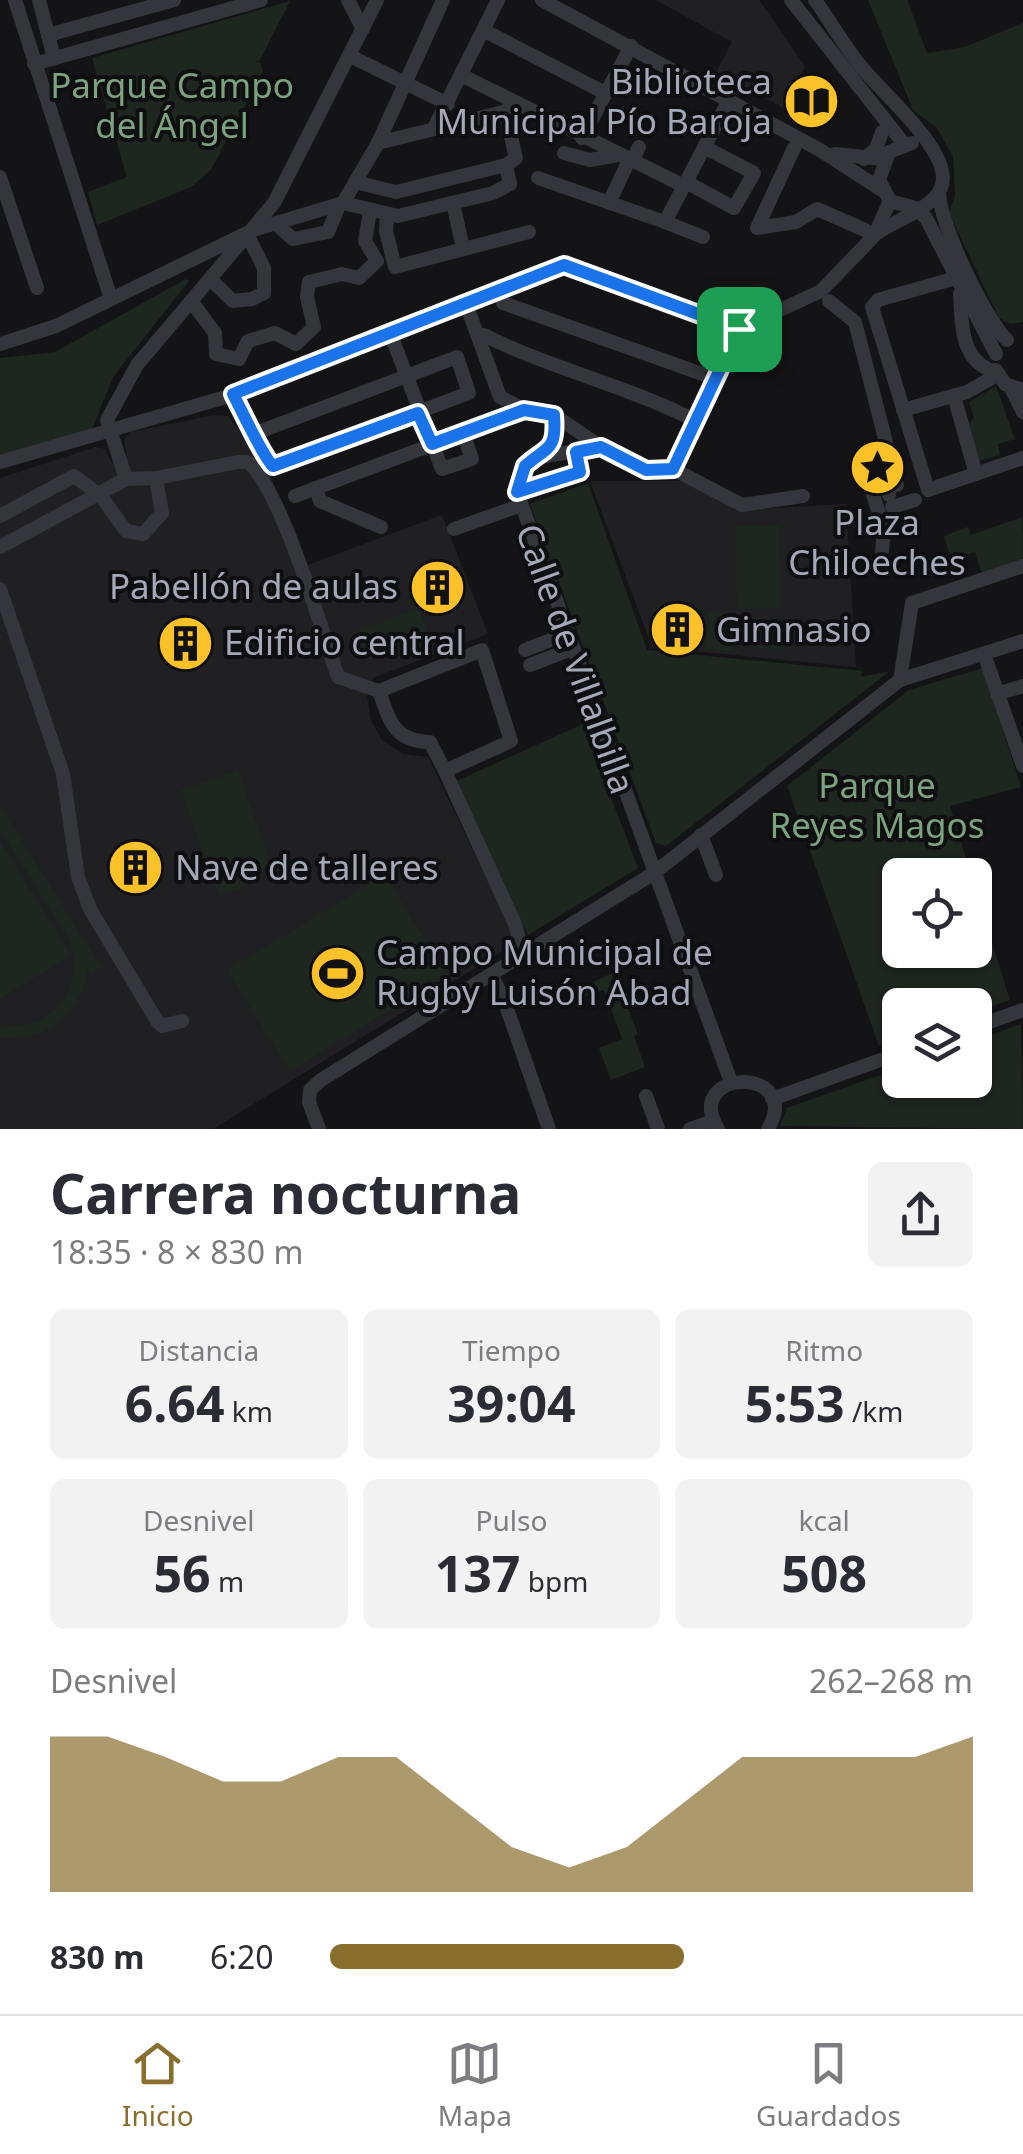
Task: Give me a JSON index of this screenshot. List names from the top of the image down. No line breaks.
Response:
{"streets":{"street":["Calle de Villalbilla"]},"parks":["Parque Campo del Ángel","Parque Reyes Magos"],"places":{"library":["Biblioteca Municipal Pío Baroja"],"place":["Plaza Chiloeches"],"building":["Pabellón de aulas","Gimnasio","Edificio central","Nave de talleres"],"sports":["Campo Municipal de Rugby Luisón Abad"]},"page":{"heading":["Carrera nocturna","18:35 · 8 × 830 m"],"stats":[["Distancia","6.64 km"],["Tiempo","39:04"],["Ritmo","5:53 /km"],["Desnivel","56 m"],["Pulso","137 bpm"],["kcal","508"]],"chart":["Desnivel","262–268 m"],"list":[{"name":"830 m","note":"6:20"}],"tabs":["Inicio","Mapa","Guardados"]}}
